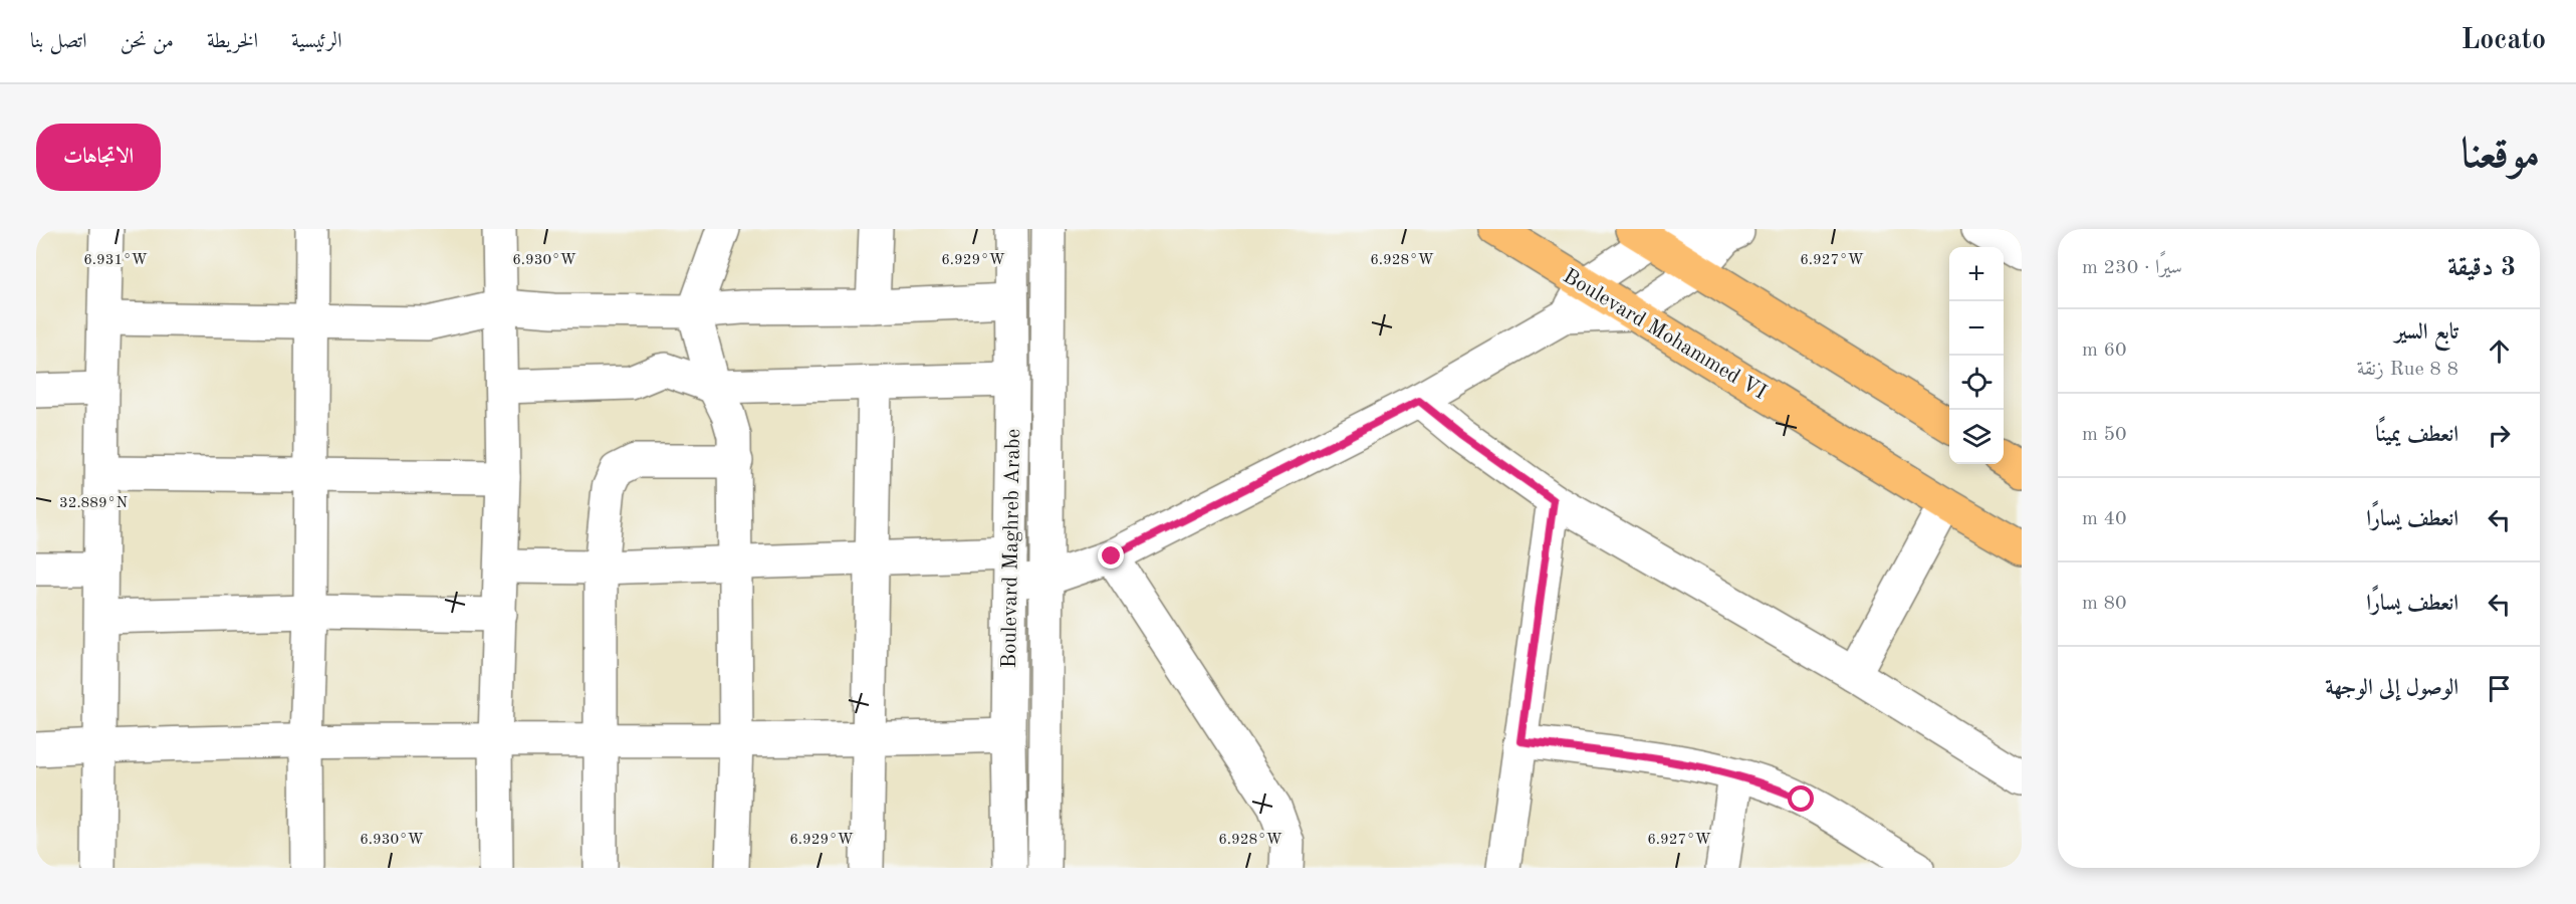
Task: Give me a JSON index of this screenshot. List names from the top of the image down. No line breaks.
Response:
{"streets":{"main road":["Boulevard Mohammed VI"],"street":["Boulevard Maghreb Arabe"]},"page":{"header":"Locato","nav":["الرئيسية","الخريطة","من نحن","اتصل بنا"],"title":"موقعنا","buttons":"الاتجاهات","heading":["3 دقيقة","سيرًا · 230 m"],"map_buttons":["+","−"],"list":[["تابع السير","Rue 8 8 زنقة","60 m"],["انعطف يمينًا","50 m"],["انعطف يسارًا","40 m"],["انعطف يسارًا","80 m"],"الوصول إلى الوجهة"]},"coordinates":["6.931°W","6.930°W","6.929°W","6.928°W","6.927°W","32.889°N"]}
